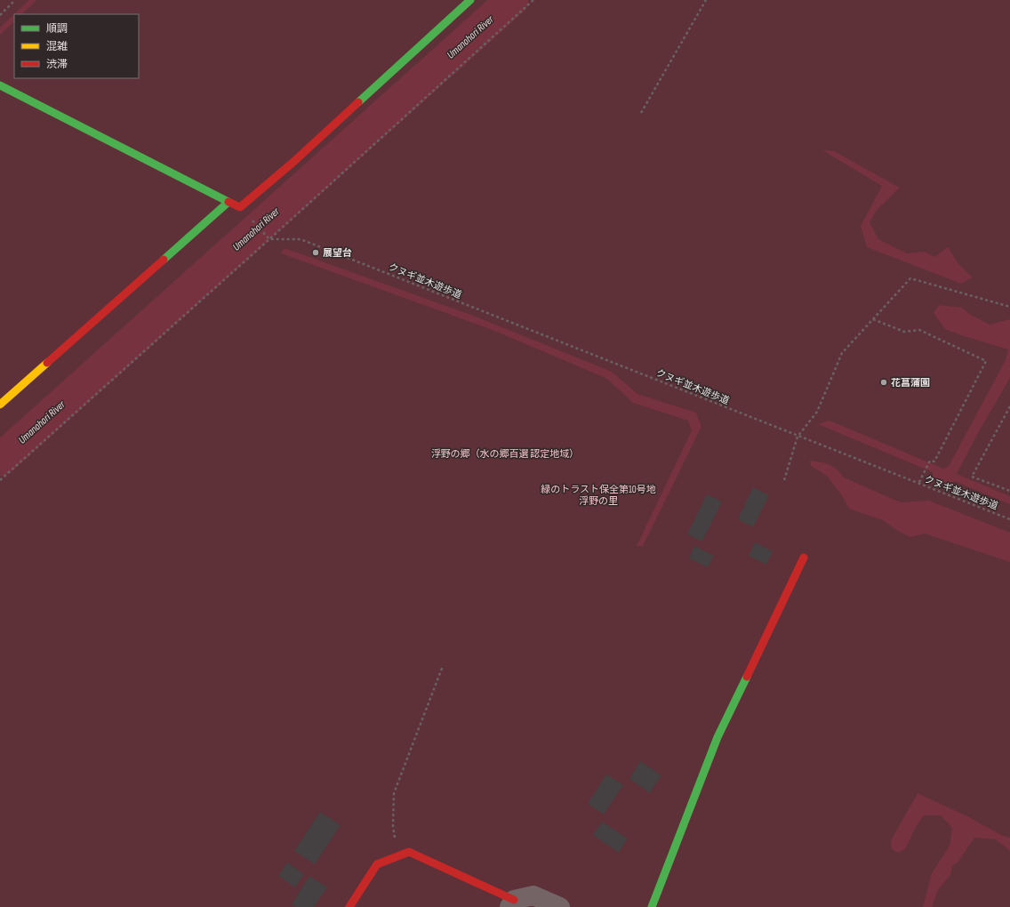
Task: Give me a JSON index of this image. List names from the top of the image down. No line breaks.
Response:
{"streets":{"path":["クヌギ並木遊歩道"]},"water":["Umanohori River"],"parks":["浮野の郷（水の郷百選 認定地域）","緑のトラスト保全第10号地 浮野の里"],"places":["展望台","花菖蒲園"],"legend":["順調","混雑","渋滞"]}
